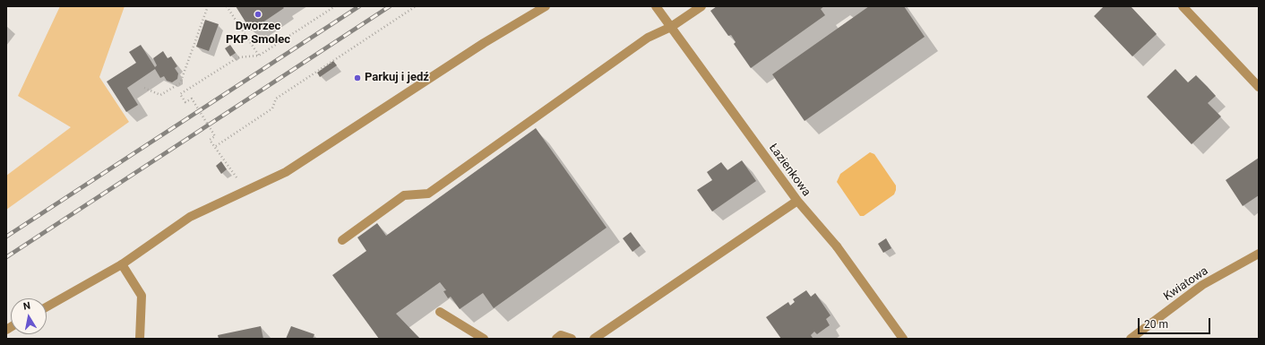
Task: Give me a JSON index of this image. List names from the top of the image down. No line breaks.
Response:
{"streets":{"street":["Łazienkowa","Kwiatowa"]},"places":["Dworzec PKP Smolec","Parkuj i jedź"],"scale_bar":"20 m","north":"top"}
